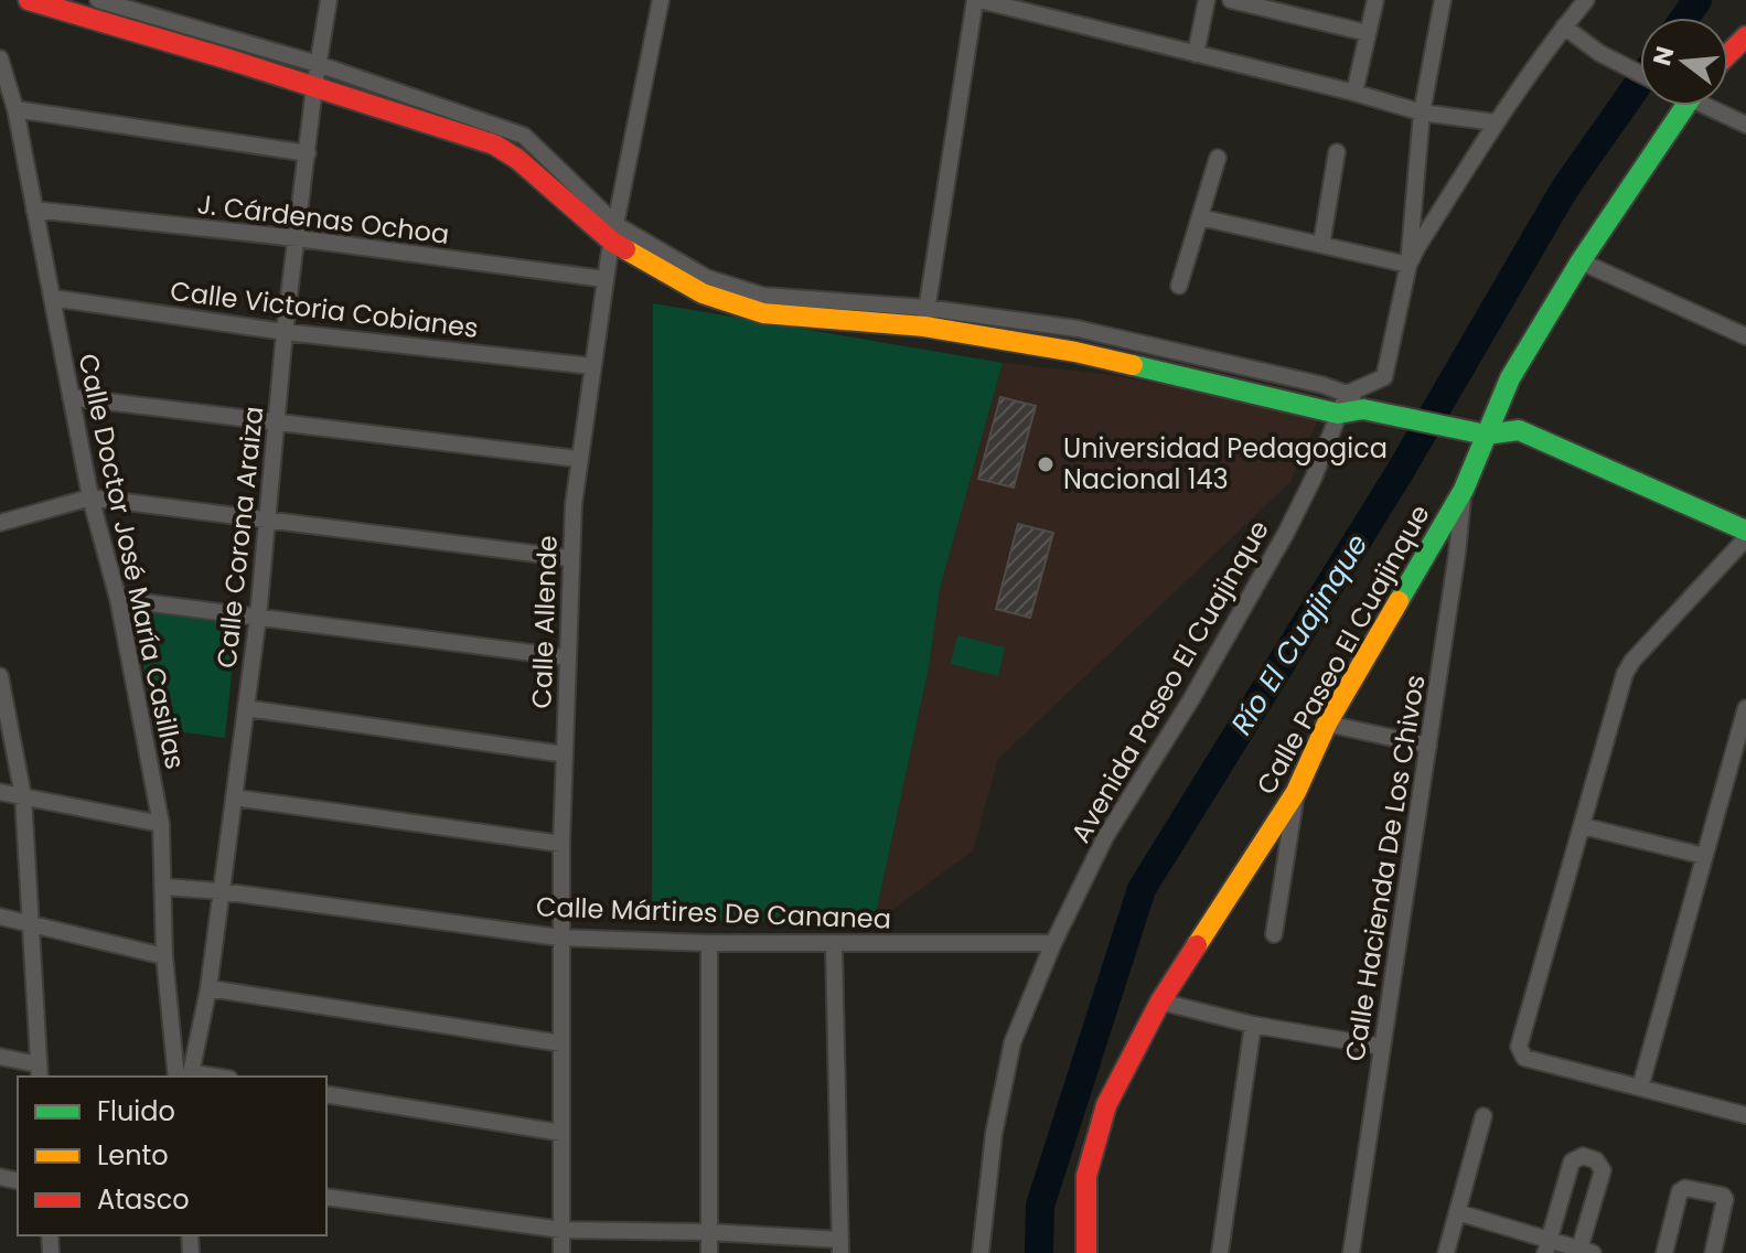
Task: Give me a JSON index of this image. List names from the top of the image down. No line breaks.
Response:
{"streets":{"street":["J. Cárdenas Ochoa","Calle Victoria Cobianes","Calle Corona Araiza","Calle Doctor José María Casillas","Calle Allende","Calle Paseo El Cuajinque","Avenida Paseo El Cuajinque","Calle Hacienda De Los Chivos","Calle Mártires De Cananea"]},"crossings":[["J. Cárdenas Ochoa","Calle Corona Araiza"],["J. Cárdenas Ochoa","Calle Doctor José María Casillas"],["J. Cárdenas Ochoa","Calle Allende"],["Calle Victoria Cobianes","Calle Corona Araiza"],["Calle Victoria Cobianes","Calle Doctor José María Casillas"],["Calle Victoria Cobianes","Calle Allende"],["Calle Corona Araiza","Calle Doctor José María Casillas"],["Calle Corona Araiza","Calle Mártires De Cananea"],["Calle Doctor José María Casillas","Calle Mártires De Cananea"],["Calle Allende","Calle Mártires De Cananea"],["Calle Paseo El Cuajinque","Calle Hacienda De Los Chivos"],["Avenida Paseo El Cuajinque","Calle Mártires De Cananea"]],"water":["Río El Cuajinque"],"places":["Universidad Pedagogica Nacional 143"],"legend":["Fluido","Lento","Atasco"],"north":"left"}
